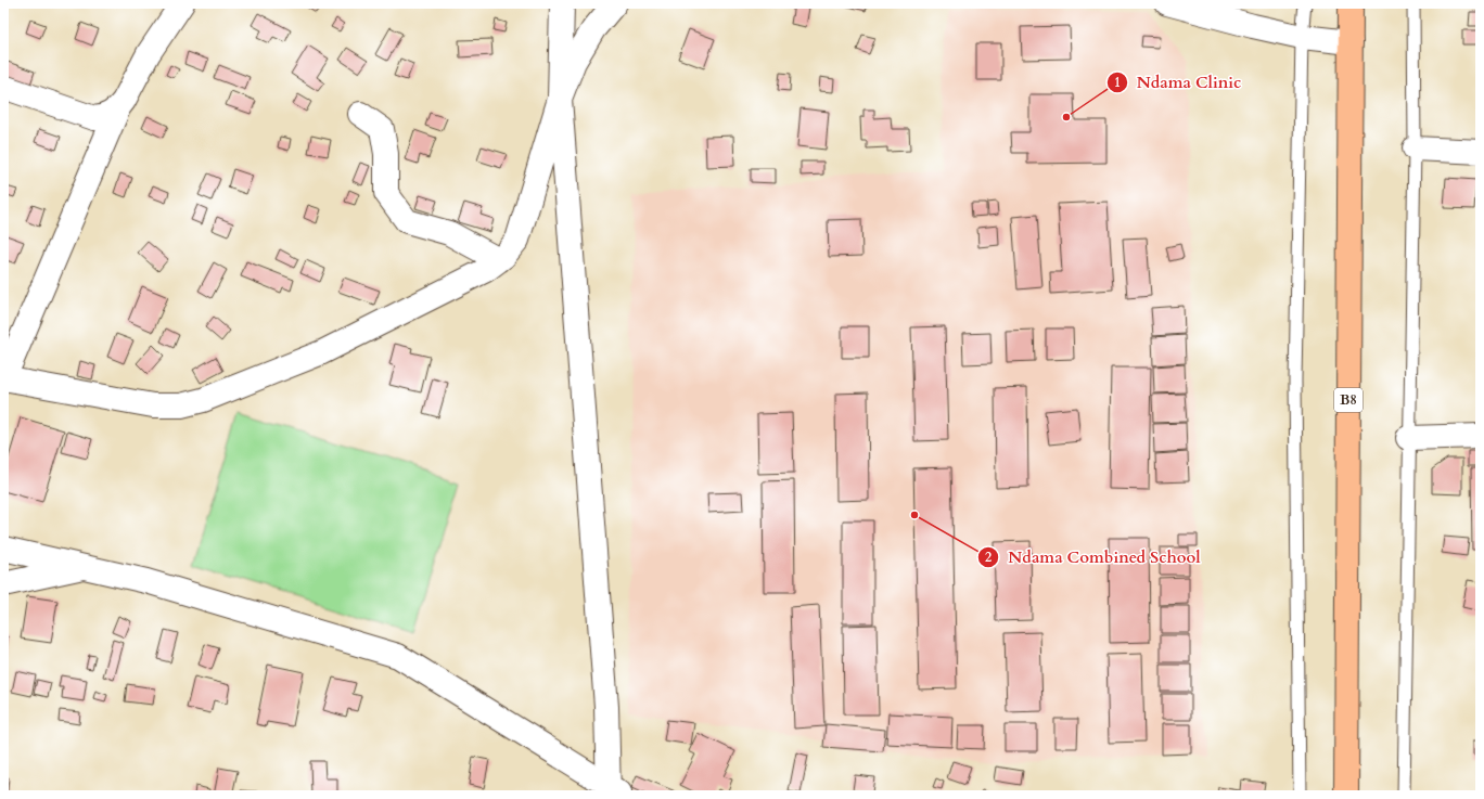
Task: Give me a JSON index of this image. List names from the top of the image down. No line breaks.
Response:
{"streets":{"highway":["B8"]},"places":["Ndama Clinic","Ndama Combined School"]}
